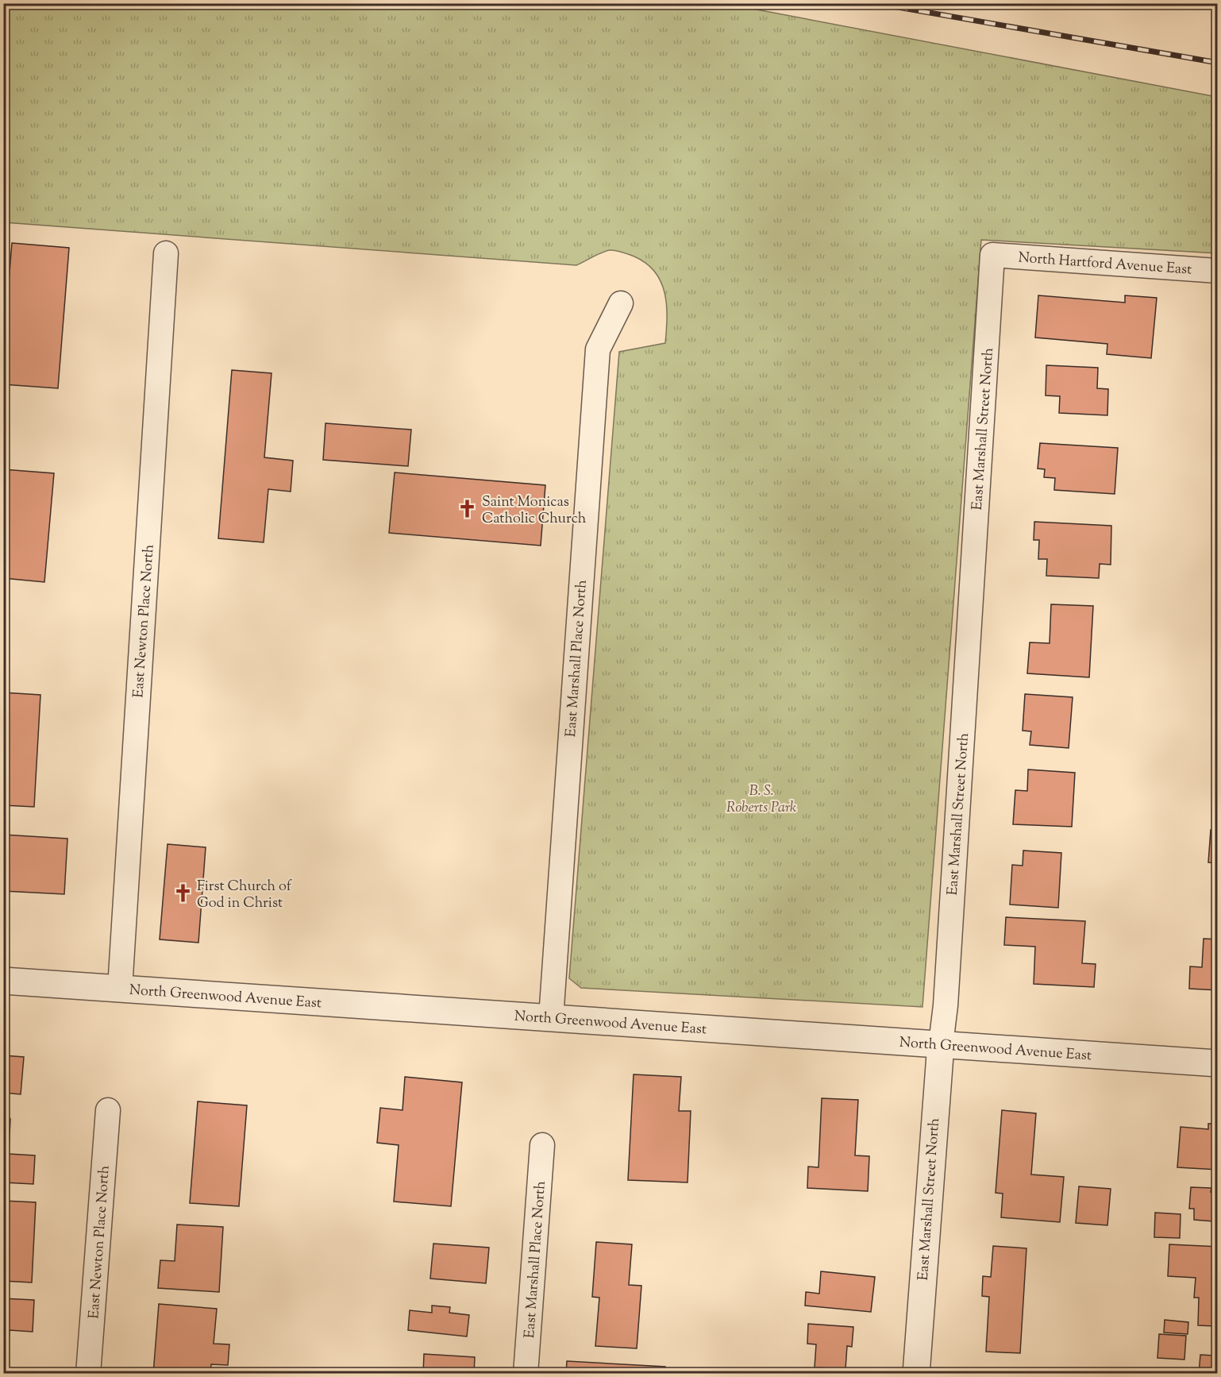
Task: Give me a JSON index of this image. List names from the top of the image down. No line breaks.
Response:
{"streets":{"street":["North Hartford Avenue East","East Marshall Street North","East Newton Place North","East Marshall Place North","North Greenwood Avenue East"]},"crossings":[["North Hartford Avenue East","East Marshall Street North"],["East Marshall Street North","North Greenwood Avenue East"],["East Newton Place North","North Greenwood Avenue East"],["East Marshall Place North","North Greenwood Avenue East"]],"parks":["B. S. Roberts Park"],"places":{"church":["Saint Monicas Catholic Church","First Church of God in Christ"]}}
